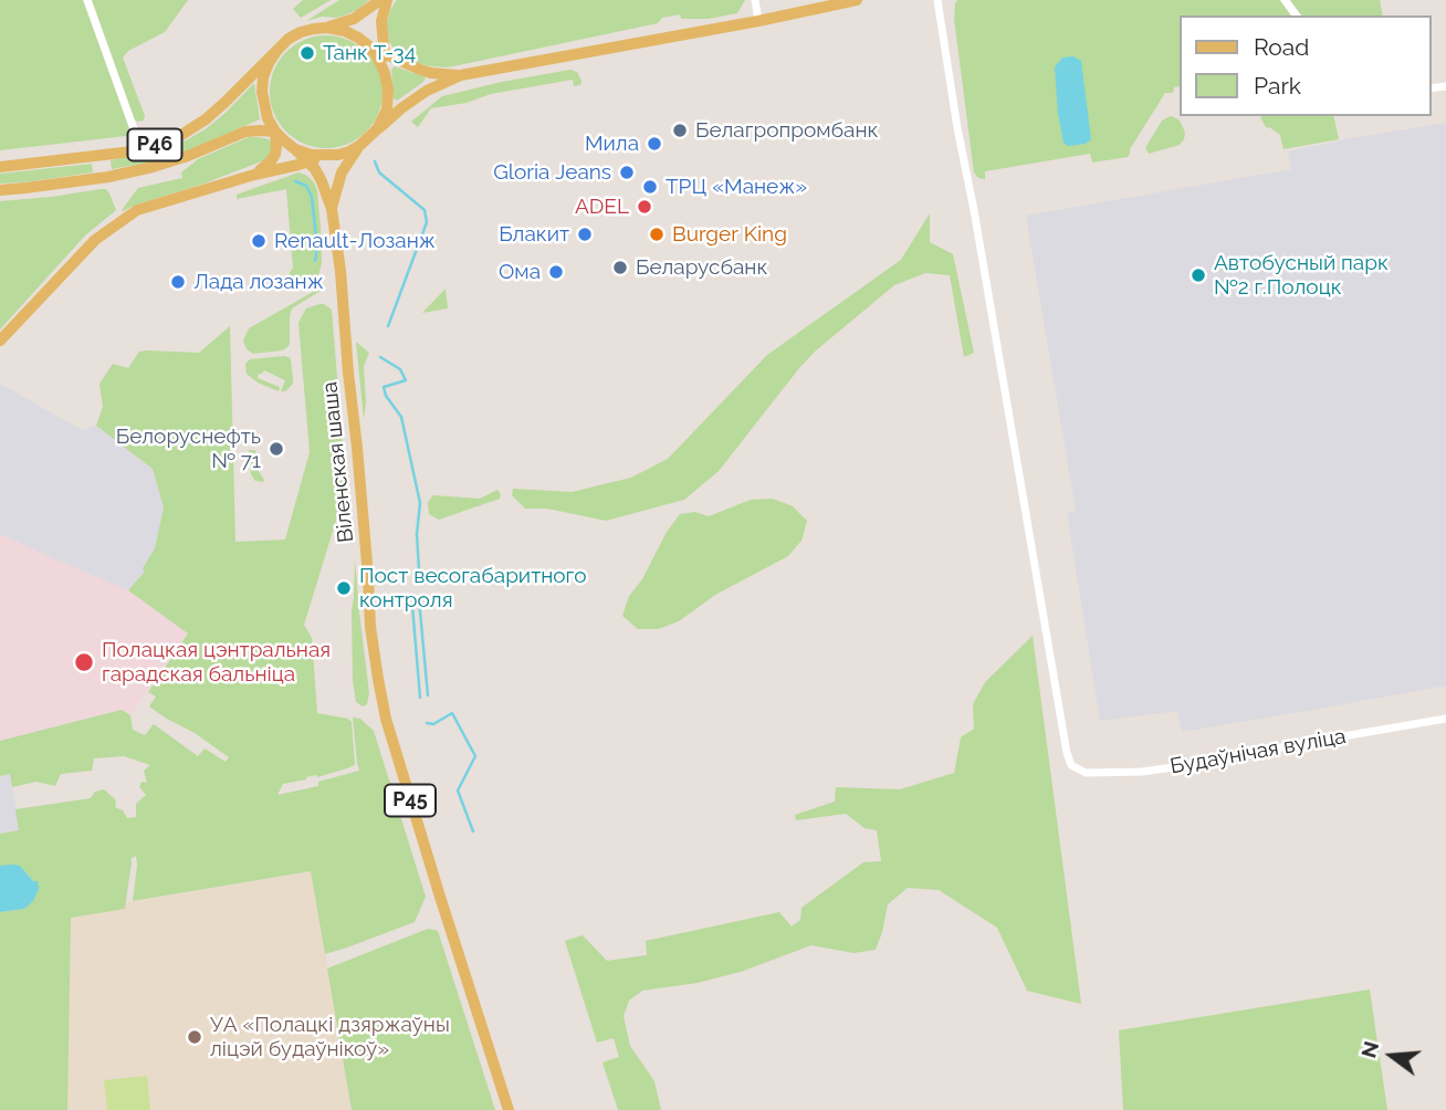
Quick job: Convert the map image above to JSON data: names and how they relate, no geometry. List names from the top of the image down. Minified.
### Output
{"streets":{"main road":["Р46","Віленская шаша","Р45"],"street":["Будаўнічая вуліца"]},"crossings":[["Р46","Р45"],["Віленская шаша","Р45"]],"places":["Танк Т-34","Белагропромбанк","Мила","Gloria Jeans","ТРЦ «Манеж»","ADEL","Блакит","Burger King","Renault-Лозанж","Беларусбанк","Ома","Автобусный парк №2 г.Полоцк","Лада лозанж","Белоруснефть № 71","Пост весогабаритного контроля","Полацкая цэнтральная гарадская бальніца","УА «Полацкі дзяржаўны ліцэй будаўнікоў»"],"legend":["Road","Park"],"north":"left"}
